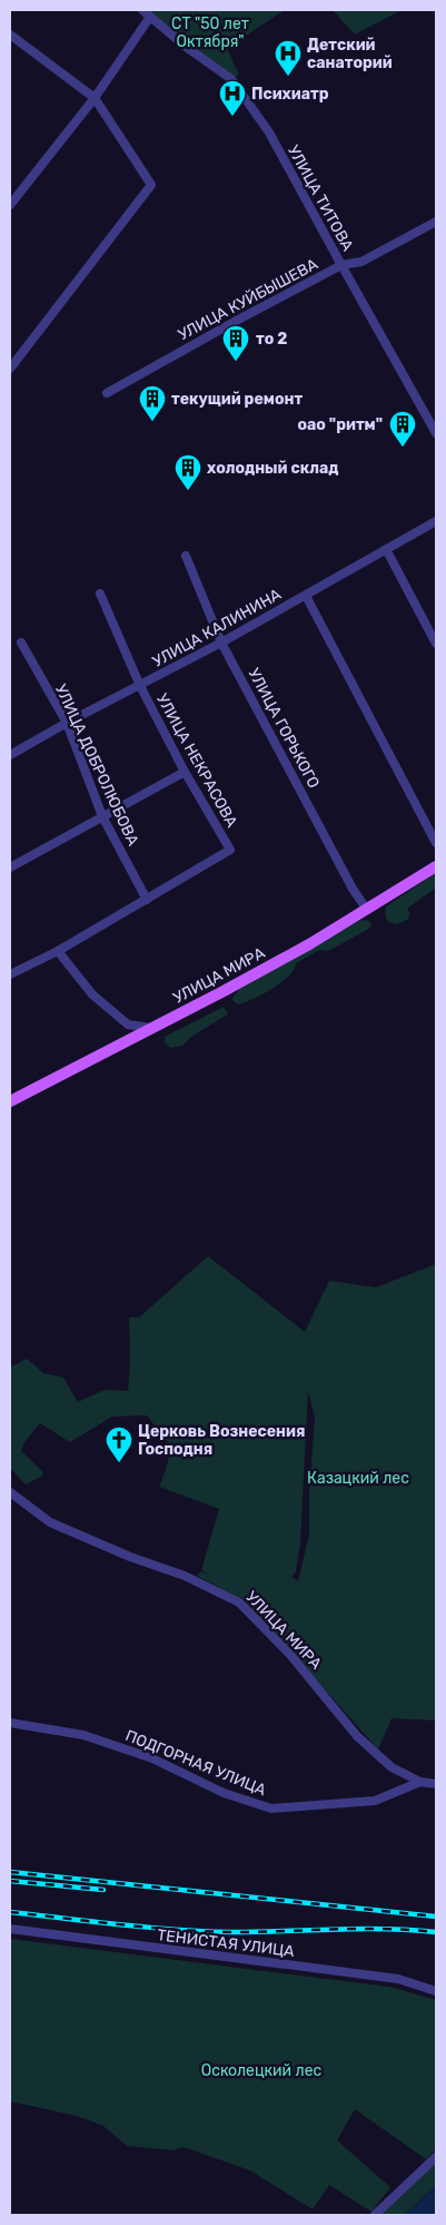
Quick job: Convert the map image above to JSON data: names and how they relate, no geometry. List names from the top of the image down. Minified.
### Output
{"streets":{"main road":["УЛИЦА МИРА"],"street":["УЛИЦА ТИТОВА","УЛИЦА КУЙБЫШЕВА","УЛИЦА КАЛИНИНА","УЛИЦА ГОРЬКОГО","УЛИЦА НЕКРАСОВА","УЛИЦА ДОБРОЛЮБОВА","ПОДГОРНАЯ УЛИЦА","ТЕНИСТАЯ УЛИЦА"]},"crossings":[["УЛИЦА ТИТОВА","УЛИЦА КУЙБЫШЕВА"],["УЛИЦА КАЛИНИНА","УЛИЦА ГОРЬКОГО"],["УЛИЦА КАЛИНИНА","УЛИЦА НЕКРАСОВА"],["УЛИЦА КАЛИНИНА","УЛИЦА ДОБРОЛЮБОВА"],["УЛИЦА ГОРЬКОГО","УЛИЦА МИРА"],["УЛИЦА НЕКРАСОВА","УЛИЦА ДОБРОЛЮБОВА"],["УЛИЦА МИРА","ПОДГОРНАЯ УЛИЦА"]],"parks":["СТ \"50 лет Октября\"","Казацкий лес","Осколецкий лес"],"places":{"hospital":["Детский санаторий","Психиатр"],"building":["то 2","текущий ремонт","оао \"ритм\"","холодный склад"],"church":["Церковь Вознесения Господня"]}}
